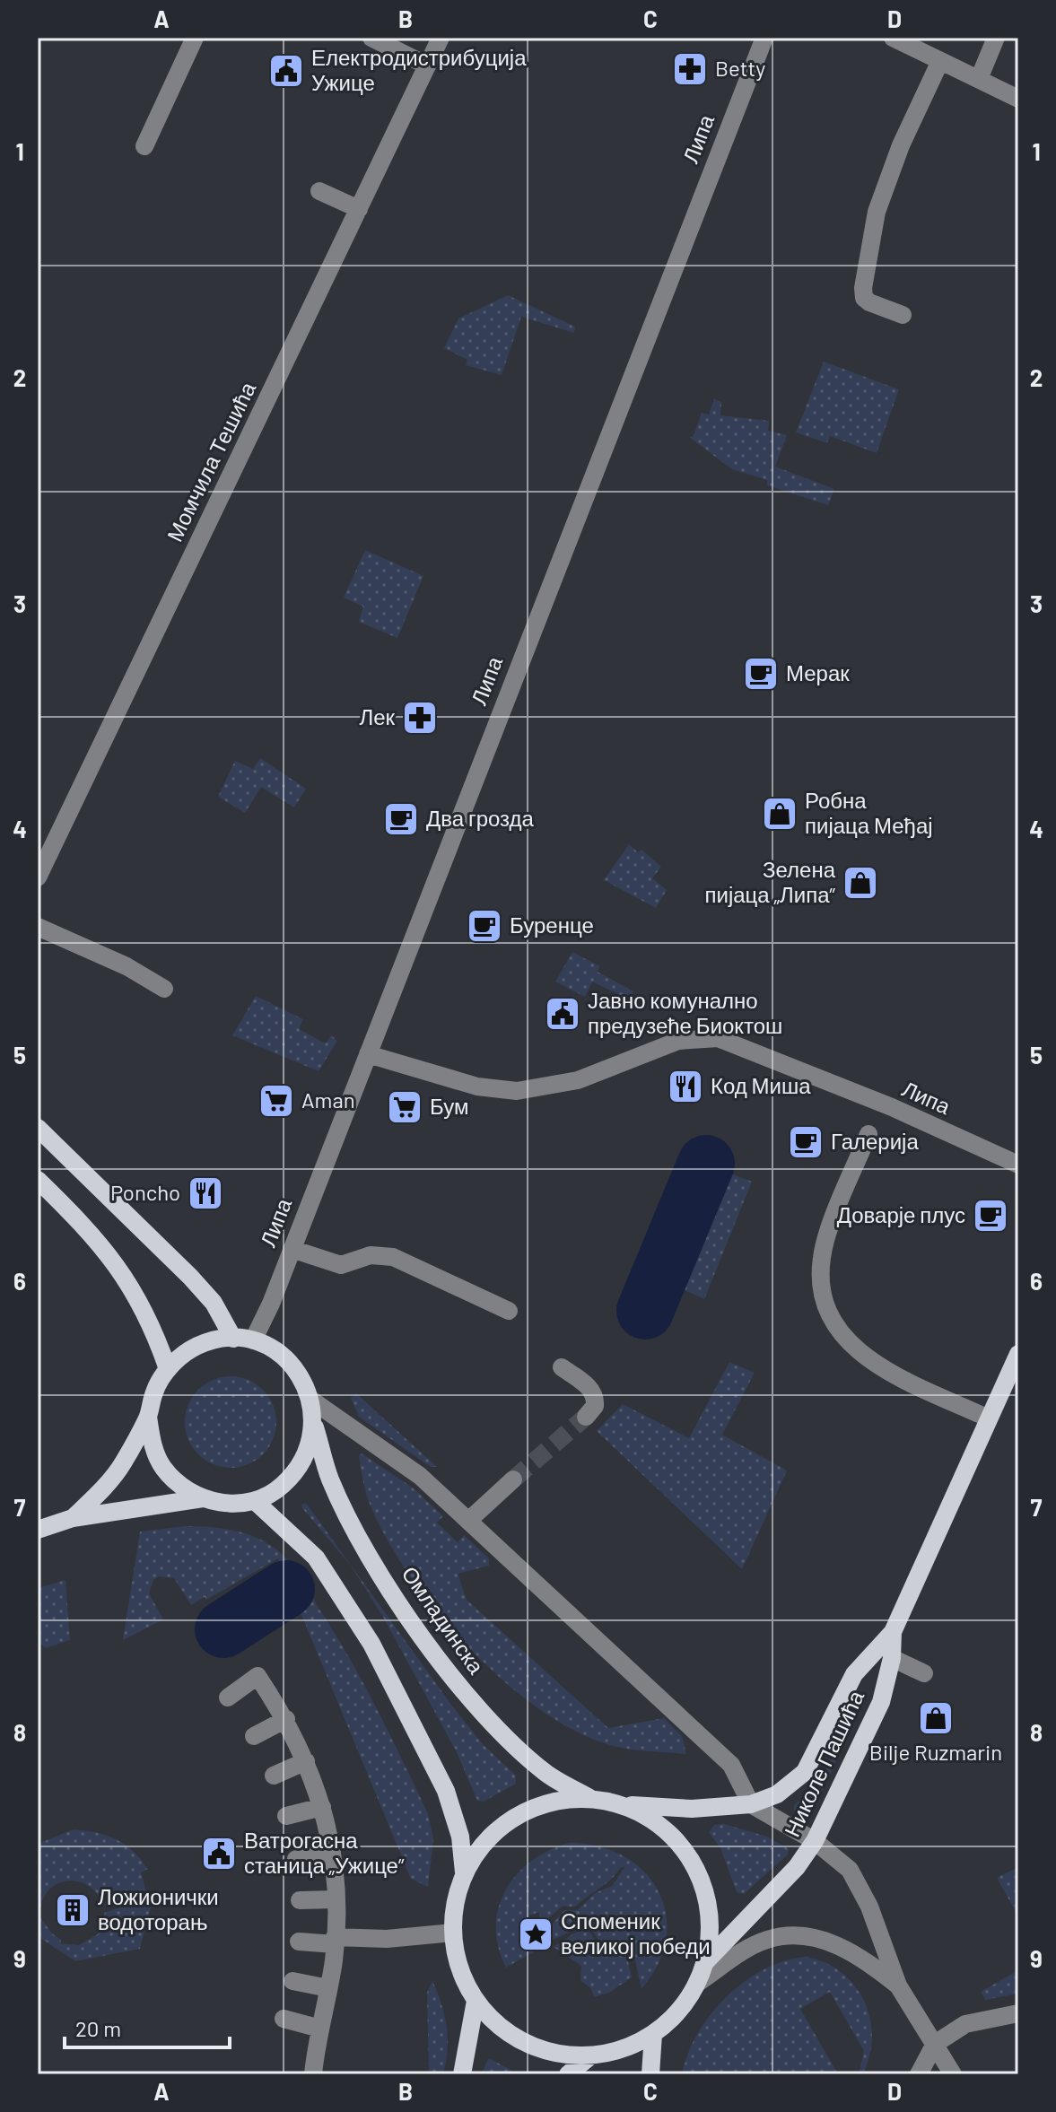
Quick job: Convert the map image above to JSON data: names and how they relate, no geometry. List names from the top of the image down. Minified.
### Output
{"streets":{"main road":["Омладинска","Николе Пашића"],"street":["Липа","Момчила Тешића"]},"crossings":[["Липа","Омладинска"],["Омладинска","Николе Пашића"]],"places":{"pharmacy":["Betty","Лек"],"public building":["Електродистрибуција Ужице","Јавно комунално предузеће Биоктош","Ватрогасна станица „Ужице”"],"cafe":["Мерак","Два грозда","Буренце","Галерија","Доварје плус"],"shop":["Робна пијаца Међај","Зелена пијаца „Липа”","Bilje Ruzmarin"],"restaurant":["Код Миша","Poncho"],"supermarket":["Aman","Бум"],"building":["Ложионички водоторањ"],"place":["Споменик великој победи"]},"scale_bar":"20 m","grid":{"columns":["A","B","C","D"],"rows":["1","2","3","4","5","6","7","8","9"]}}
